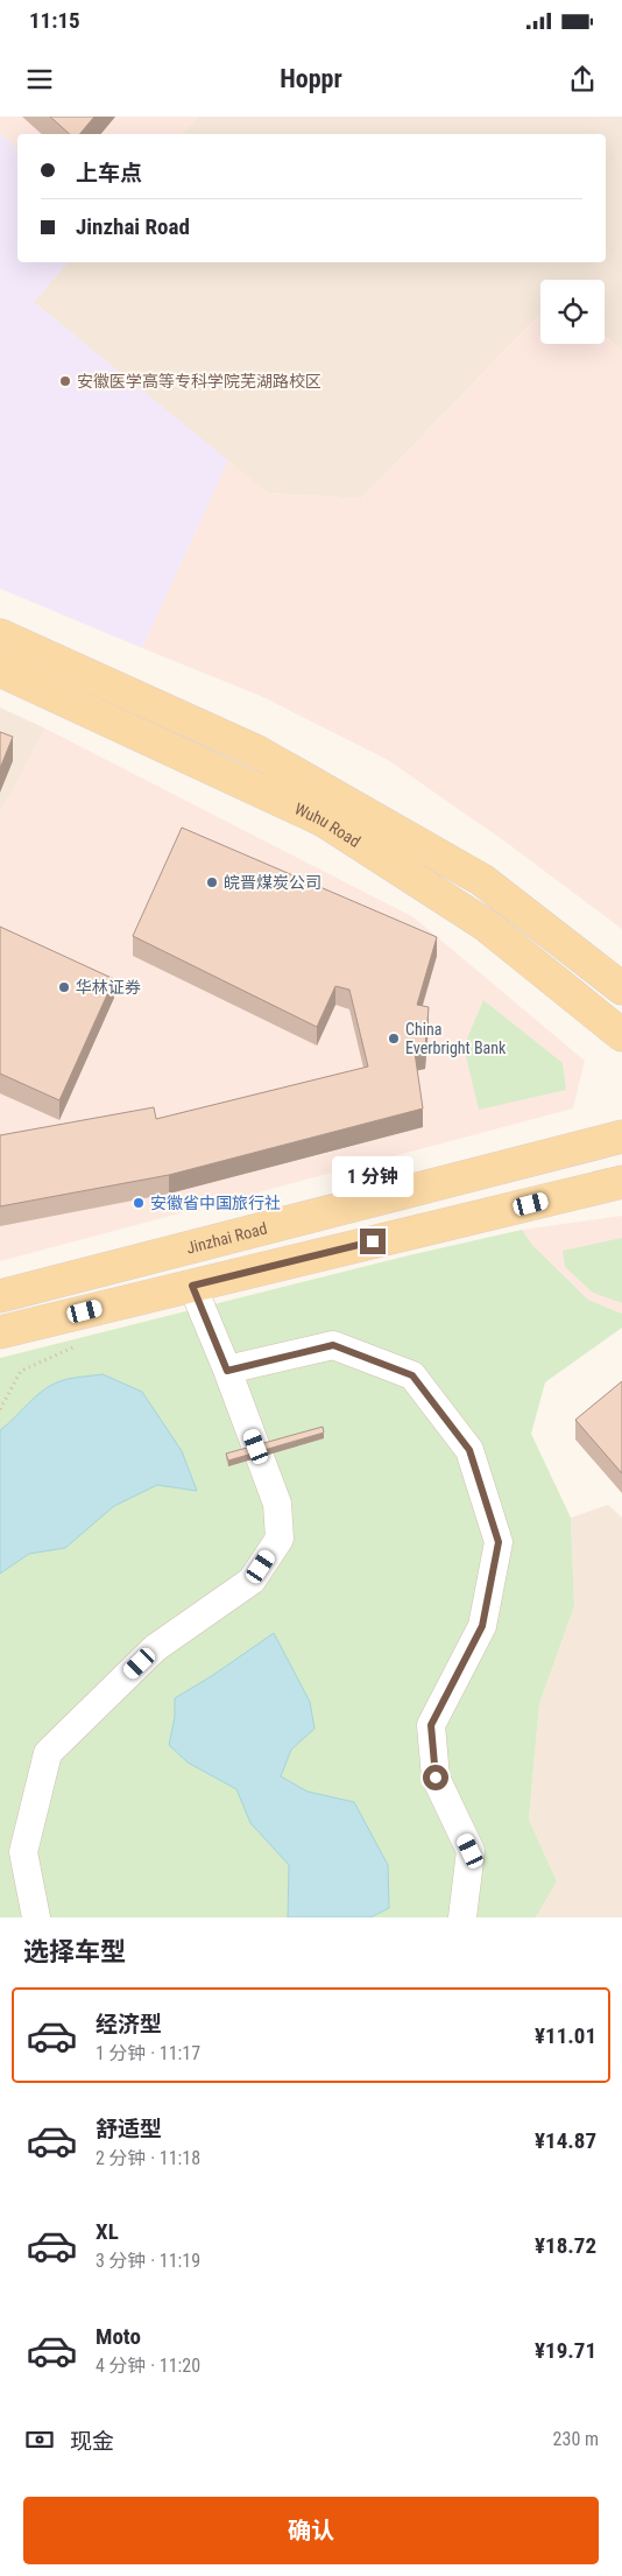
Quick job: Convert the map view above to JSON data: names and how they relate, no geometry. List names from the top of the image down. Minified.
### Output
{"streets":{"main road":["Wuhu Road","Jinzhai Road"]},"places":["安徽医学高等专科学院芜湖路校区","皖晋煤炭公司","华林证券","China Everbright Bank","安徽省中国旅行社"],"page":{"status":"11:15","header":"Hoppr","banner":["上车点","Jinzhai Road"],"bubble":"1 分钟","heading":"选择车型","list":[{"name":"经济型","note":"1 分钟 · 11:17","value":"¥11.01"},{"name":"舒适型","note":"2 分钟 · 11:18","value":"¥14.87"},{"name":"XL","note":"3 分钟 · 11:19","value":"¥18.72"},{"name":"Moto","note":"4 分钟 · 11:20","value":"¥19.71"}],"pay":["现金","230 m"],"buttons":"确认"}}
